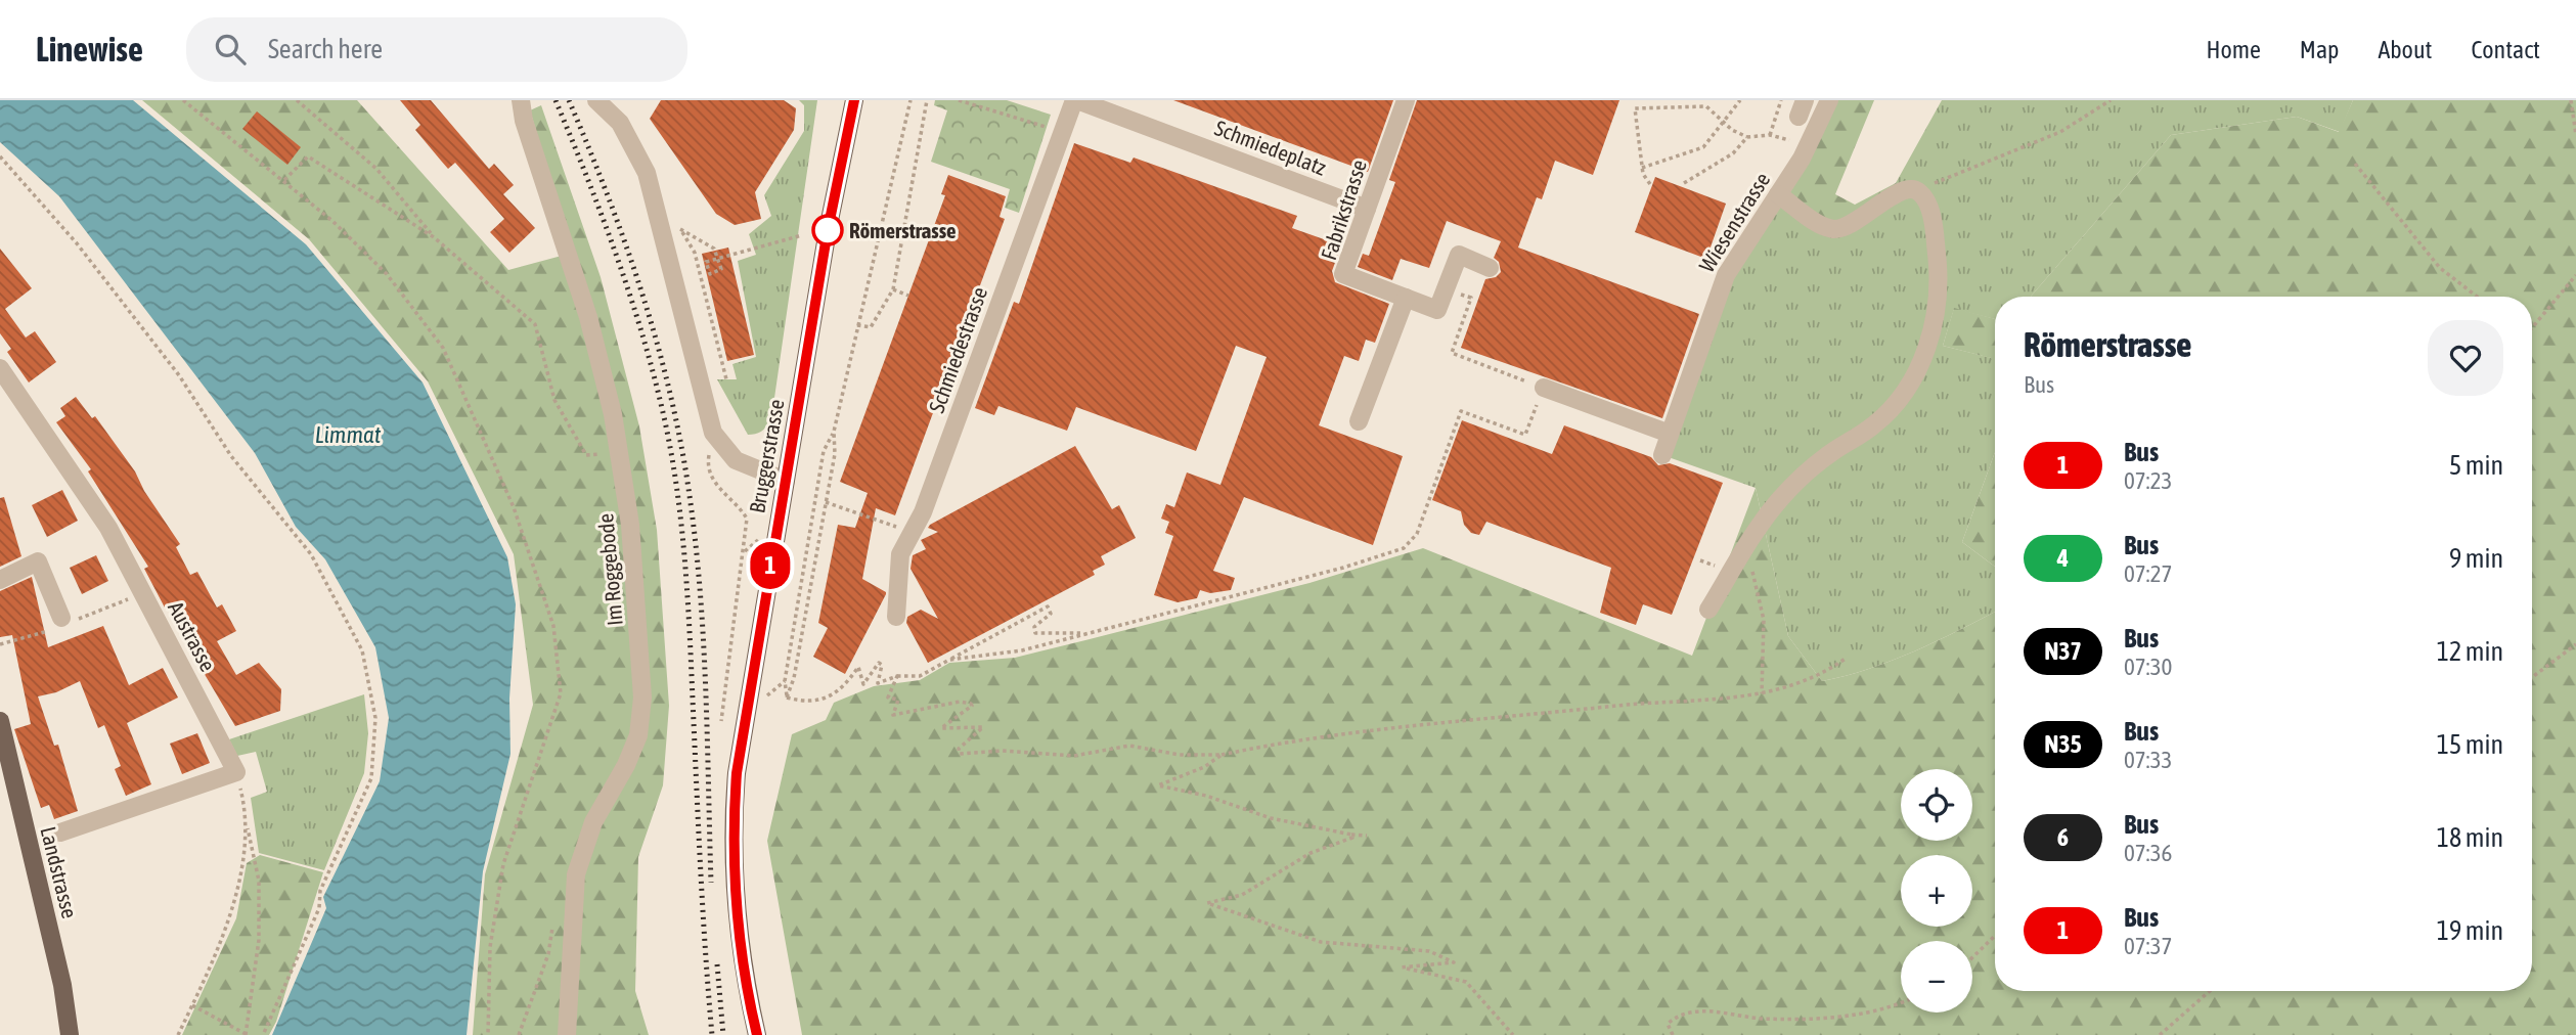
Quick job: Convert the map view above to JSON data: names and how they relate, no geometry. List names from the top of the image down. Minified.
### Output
{"streets":{"main road":["Bruggerstrasse","Landstrasse"],"street":["Schmiedeplatz","Fabrikstrasse","Wiesenstrasse","Schmiedestrasse","Im Roggebode","Austrasse"]},"crossings":[["Schmiedeplatz","Fabrikstrasse"],["Schmiedeplatz","Schmiedestrasse"]],"water":["Limmat"],"places":["Römerstrasse"],"lines":["bus line 1"],"page":{"header":"Linewise","search":"Search here","nav":["Home","Map","About","Contact"],"on_map":"1","heading":["Römerstrasse","Bus"],"list":[{"mark":"1","name":"Bus","note":"07:23","value":"5 min"},{"mark":"4","name":"Bus","note":"07:27","value":"9 min"},{"mark":"N37","name":"Bus","note":"07:30","value":"12 min"},{"mark":"N35","name":"Bus","note":"07:33","value":"15 min"},{"mark":"6","name":"Bus","note":"07:36","value":"18 min"},{"mark":"1","name":"Bus","note":"07:37","value":"19 min"}],"map_buttons":["+","−"]}}
